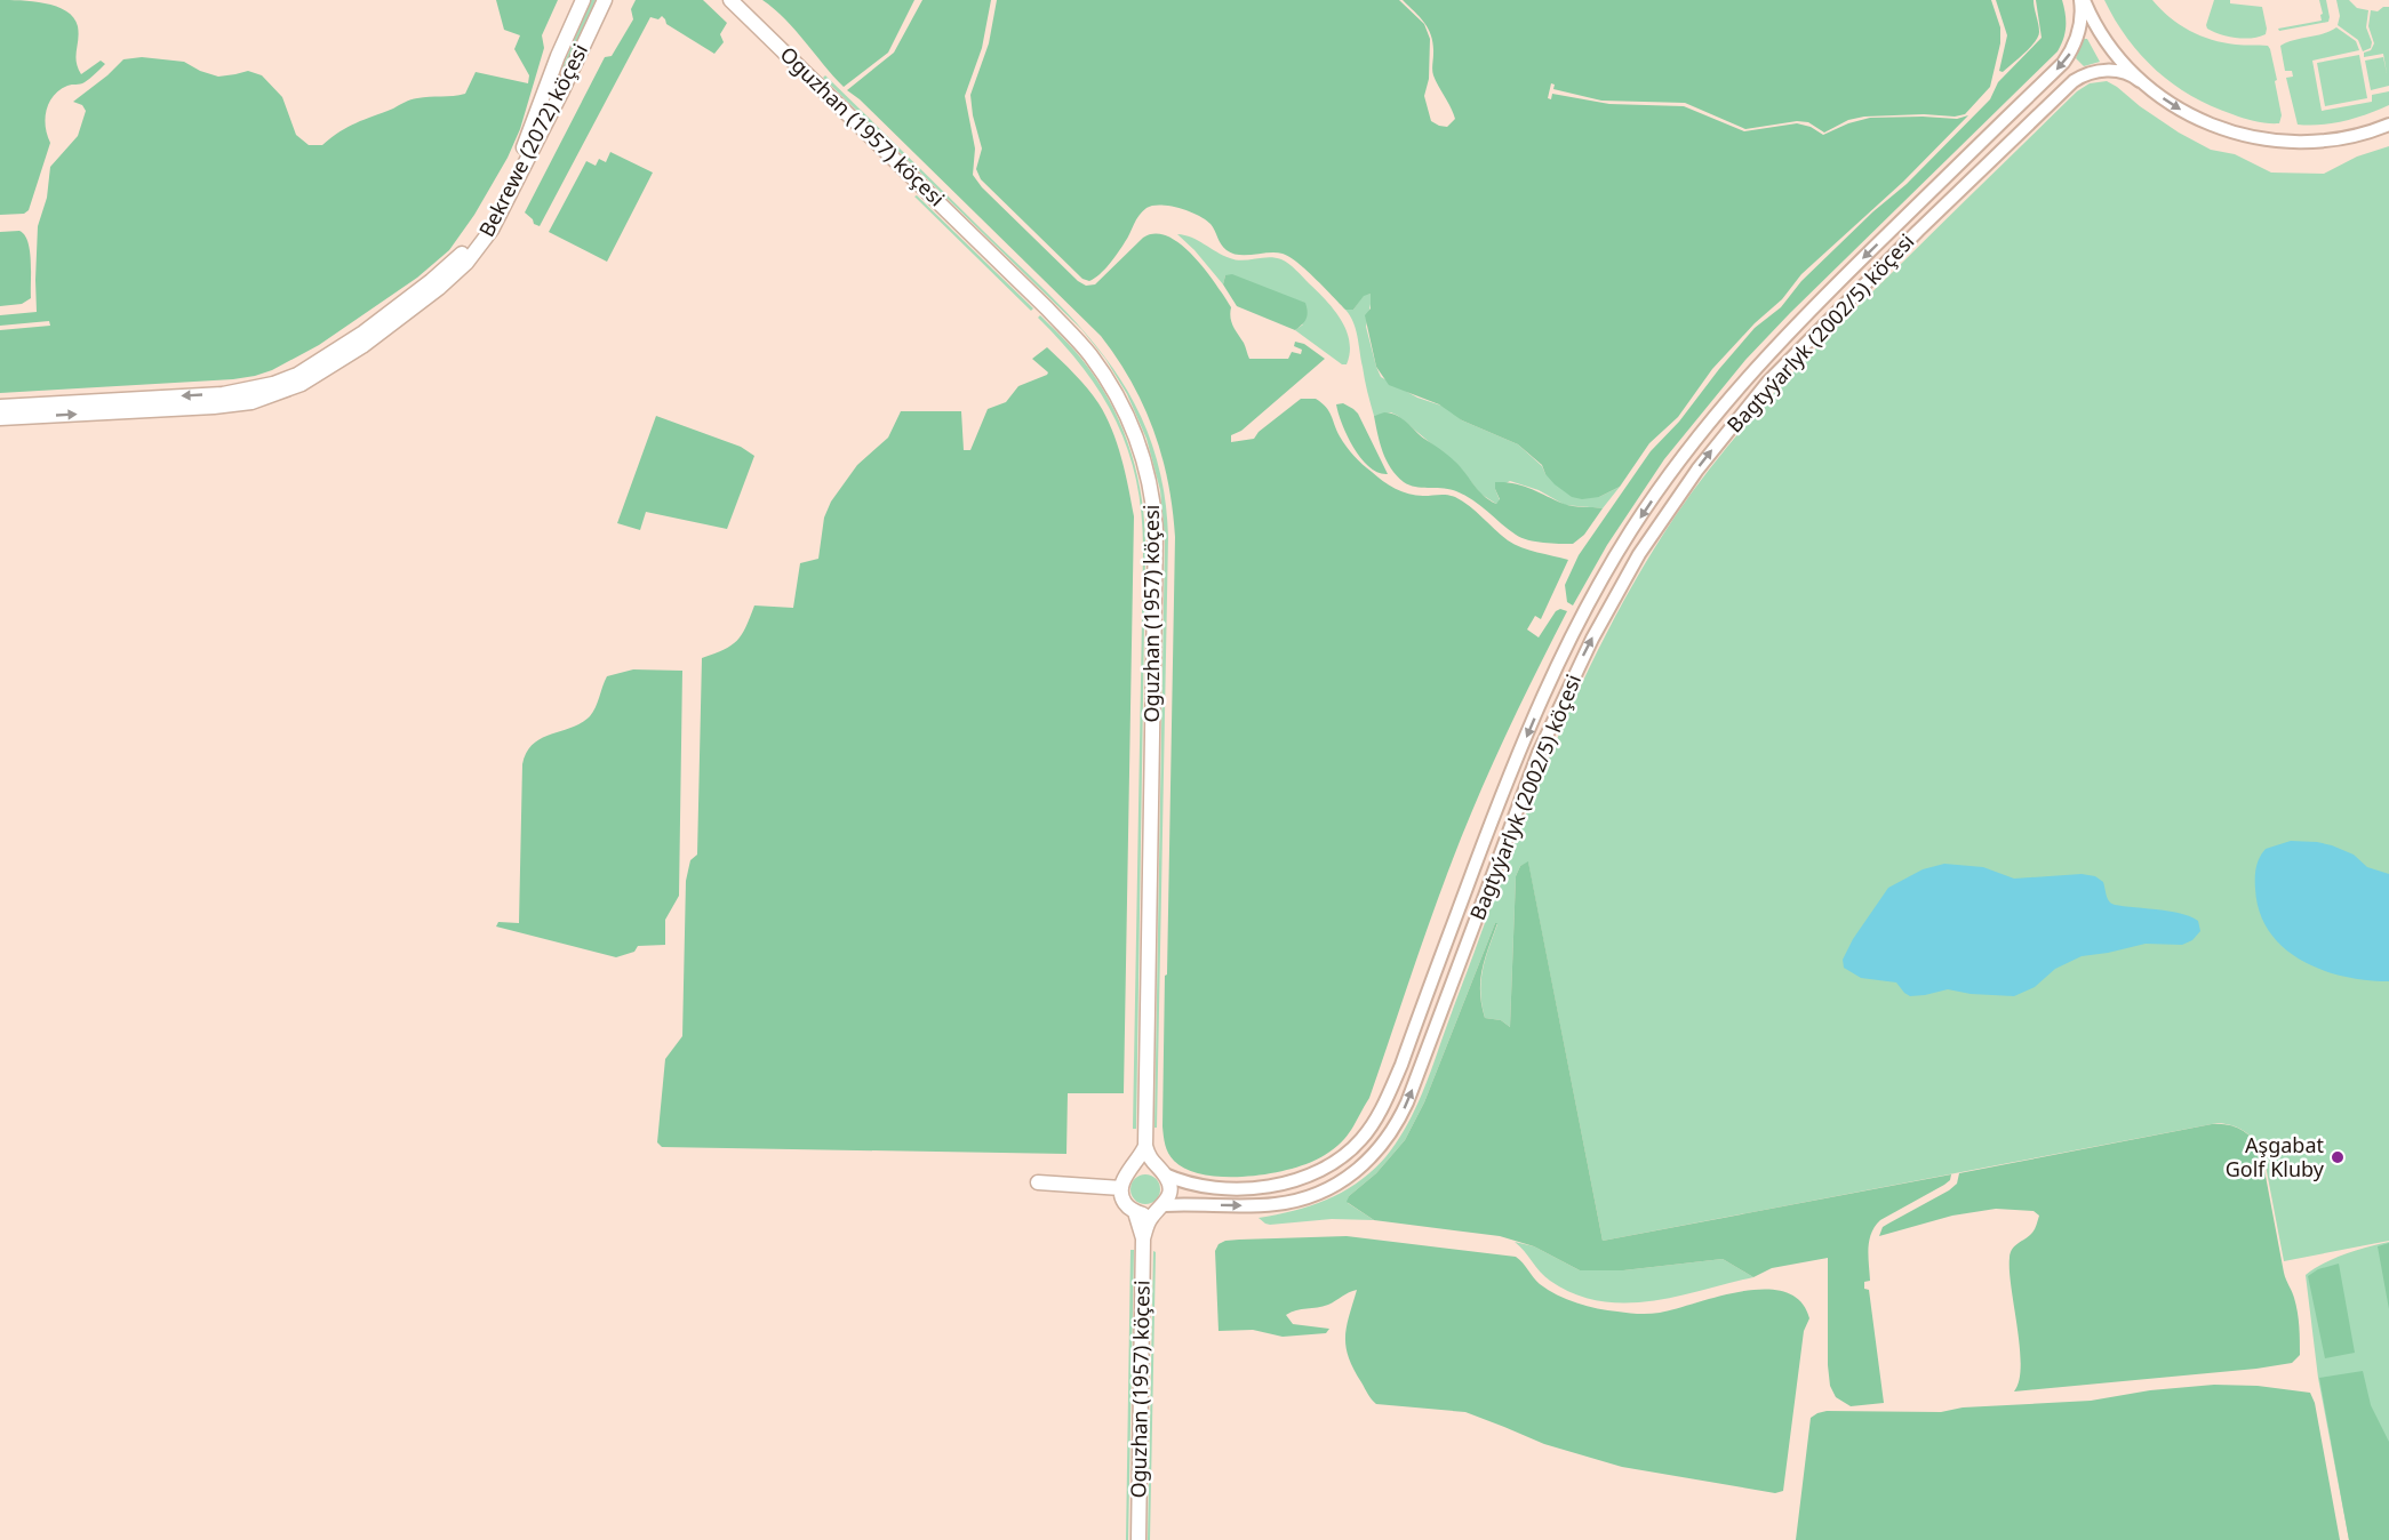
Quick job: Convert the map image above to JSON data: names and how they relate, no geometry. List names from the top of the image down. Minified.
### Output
{"streets":{"main road":["Oguzhan (1957) köçesi","Bekrewe (2072) köçesi"],"street":["Bagtyýarlyk (2002/5) köçesi"]},"crossings":[["Oguzhan (1957) köçesi","Bagtyýarlyk (2002/5) köçesi"]],"places":["Aşgabat Golf Kluby"]}
